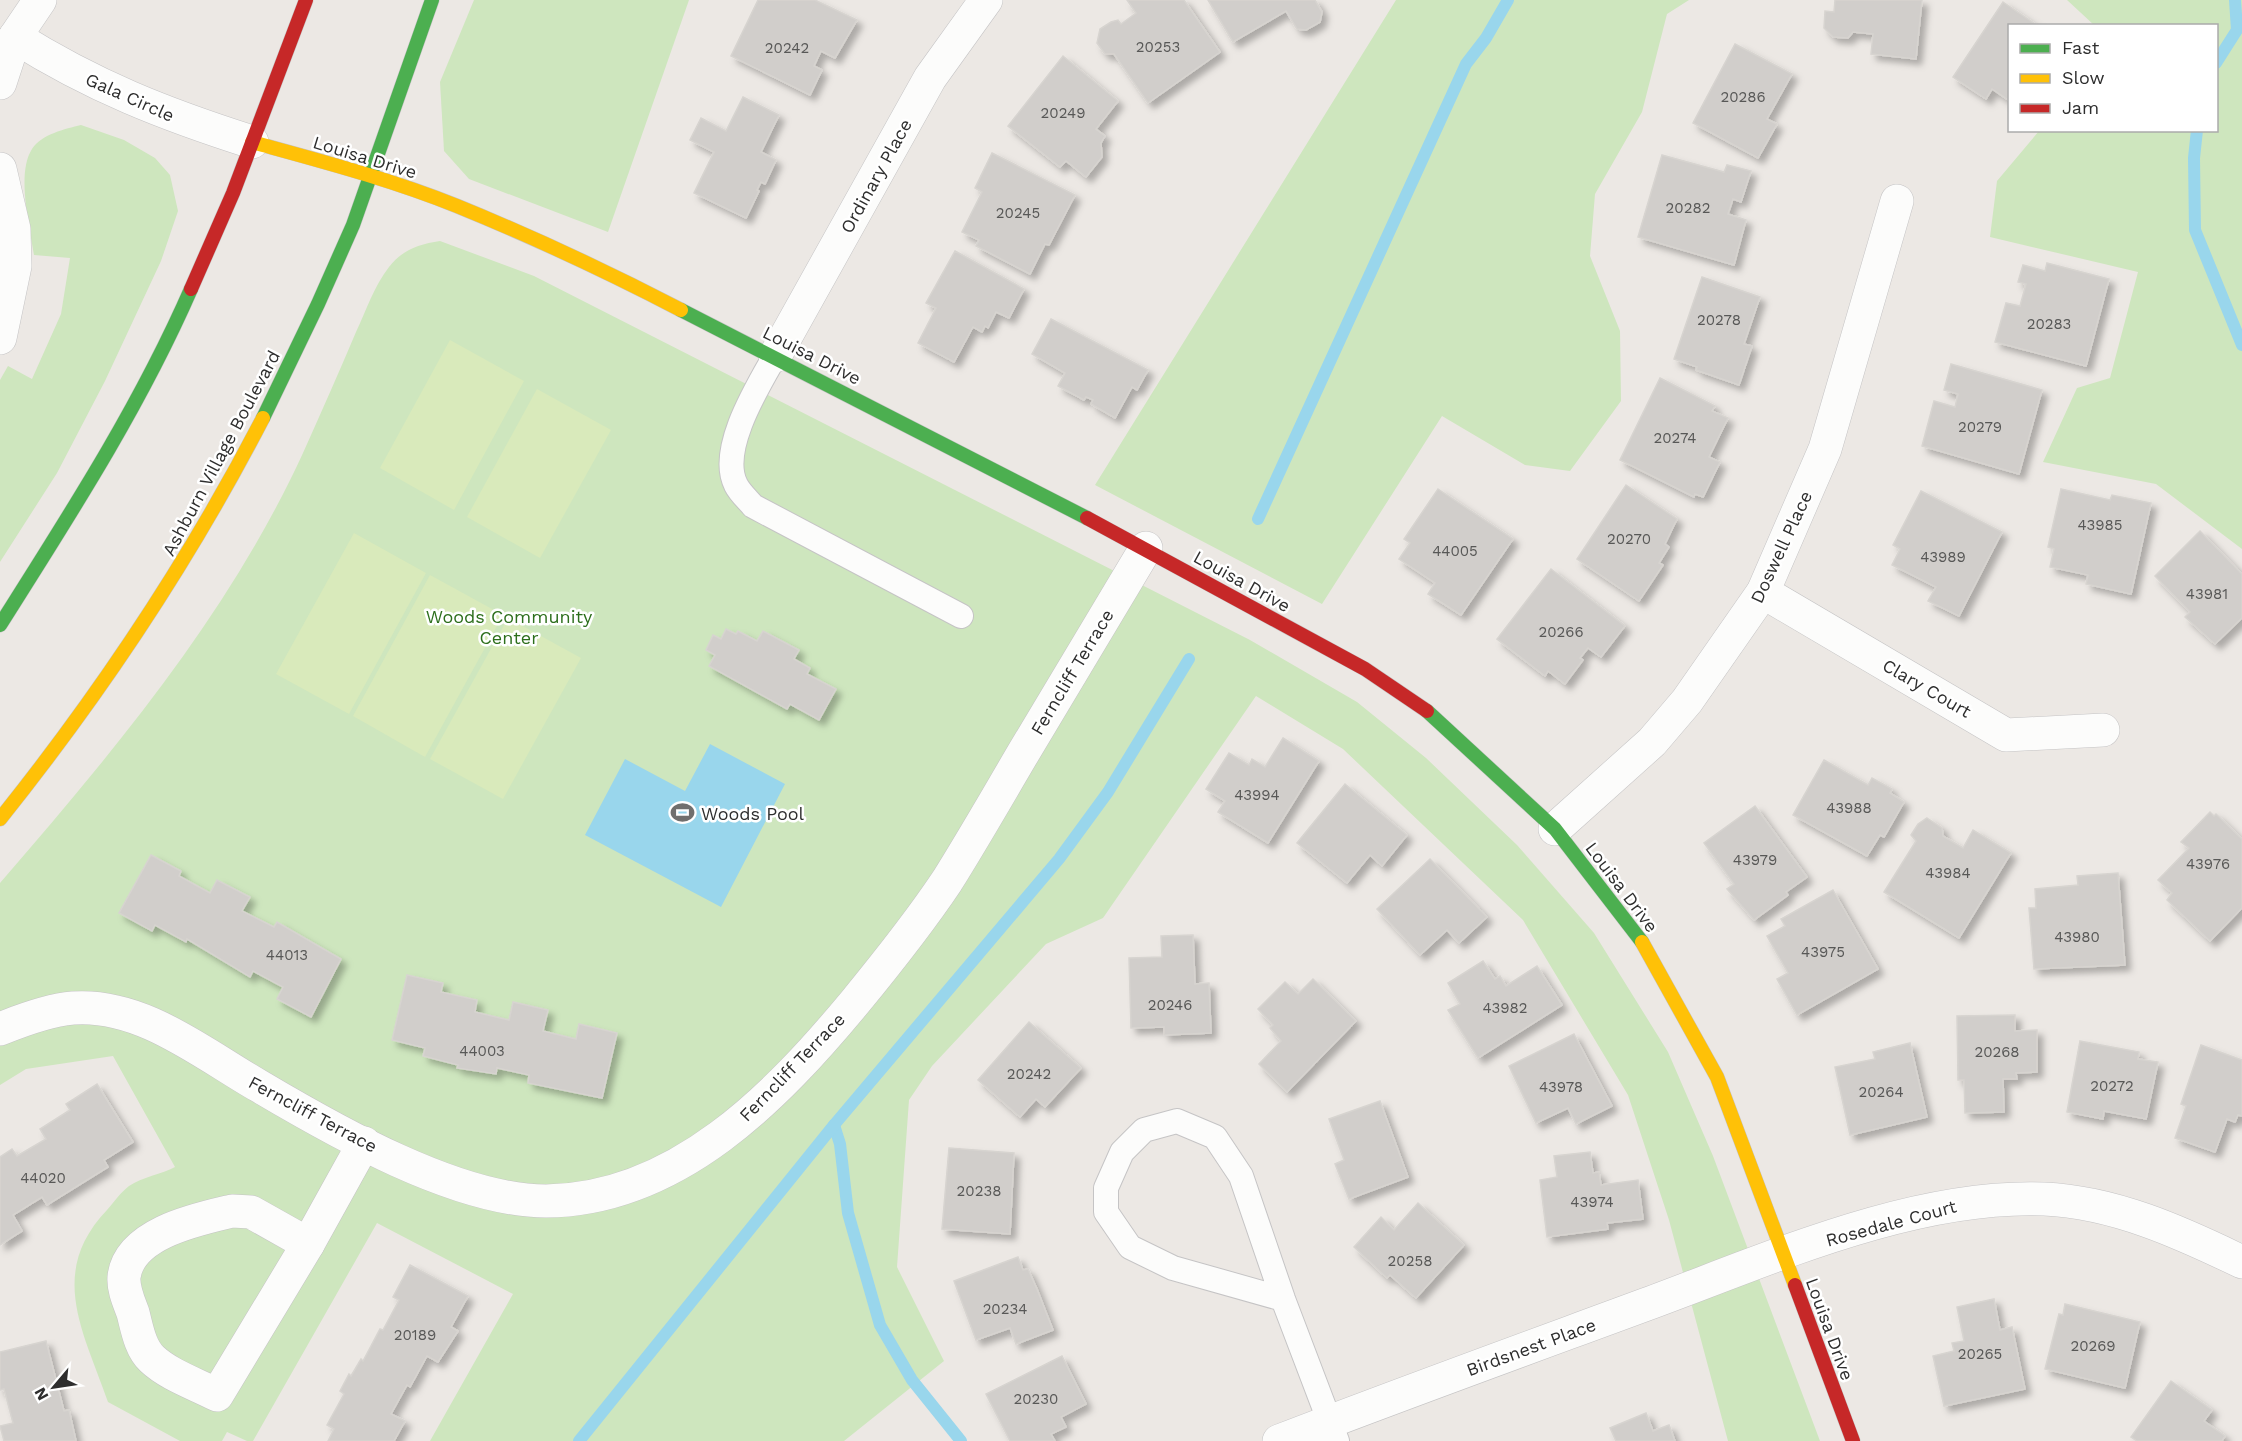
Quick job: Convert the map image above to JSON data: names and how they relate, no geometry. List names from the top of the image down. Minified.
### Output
{"streets":{"street":["Gala Circle","Louisa Drive","Ordinary Place","Ashburn Village Boulevard","Doswell Place","Ferncliff Terrace","Clary Court","Rosedale Court","Birdsnest Place"]},"crossings":[["Gala Circle","Louisa Drive"],["Louisa Drive","Ordinary Place"],["Louisa Drive","Ashburn Village Boulevard"],["Louisa Drive","Doswell Place"],["Louisa Drive","Ferncliff Terrace"],["Louisa Drive","Rosedale Court"],["Louisa Drive","Birdsnest Place"],["Doswell Place","Clary Court"],["Rosedale Court","Birdsnest Place"]],"parks":["Woods Community Center"],"places":{"sports":["Woods Pool"]},"house_numbers":["20253","20242","20286","20249","20282","20245","20278","20283","20279","20274","43985","20270","44005","43989","43981","20266","43994","43988","43979","43976","43984","43980","43975","44013","20246","43982","44003","20268","20242","20272","43978","20264","44020","20238","43974","20258","20234","20189","20269","20265","20230"],"legend":["Fast","Slow","Jam"],"north":"bottom left"}
